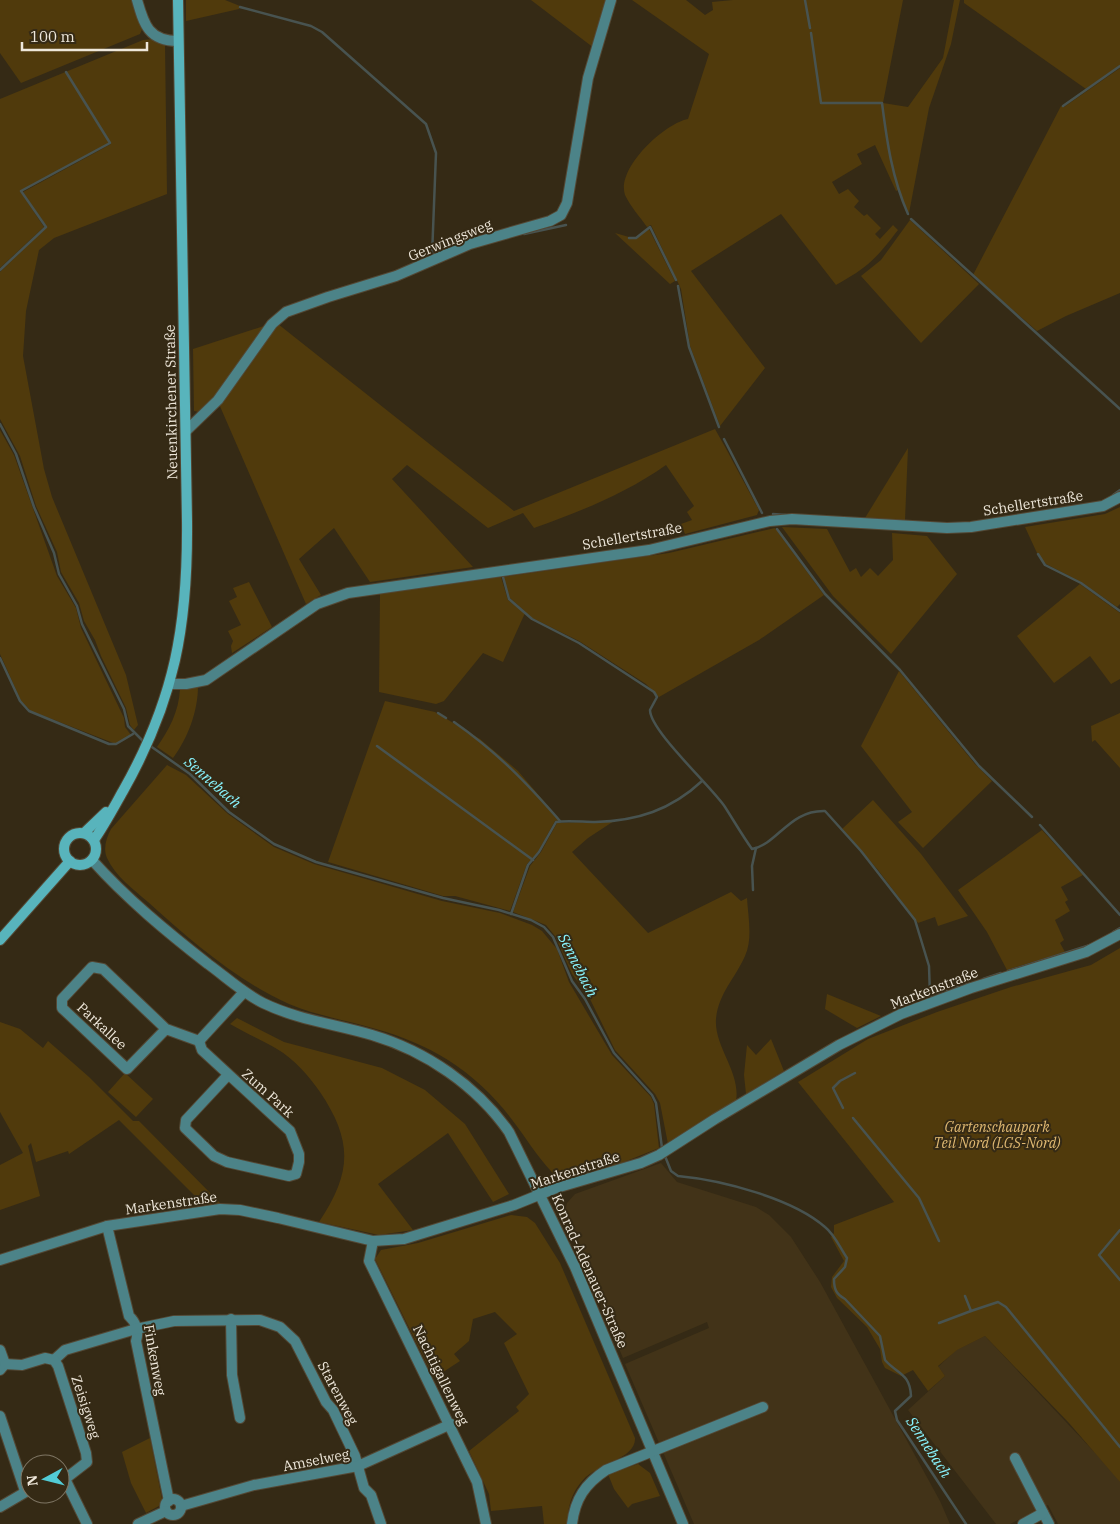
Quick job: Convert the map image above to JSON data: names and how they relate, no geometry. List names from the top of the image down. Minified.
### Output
{"streets":{"street":["Gerwingsweg","Neuenkirchener Straße","Schellertstraße","Markenstraße","Parkallee","Zum Park","Konrad-Adenauer-Straße","Finkenweg","Nachtigallenweg","Starenweg","Zeisigweg","Amselweg"]},"crossings":[["Gerwingsweg","Neuenkirchener Straße"],["Neuenkirchener Straße","Schellertstraße"],["Neuenkirchener Straße","Konrad-Adenauer-Straße"],["Markenstraße","Konrad-Adenauer-Straße"],["Markenstraße","Finkenweg"],["Markenstraße","Nachtigallenweg"],["Parkallee","Zum Park"],["Finkenweg","Starenweg"],["Finkenweg","Amselweg"],["Nachtigallenweg","Amselweg"],["Starenweg","Amselweg"]],"water":["Sennebach"],"parks":["Gartenschaupark Teil Nord (LGS-Nord)"],"scale_bar":"100 m","north":"left"}
